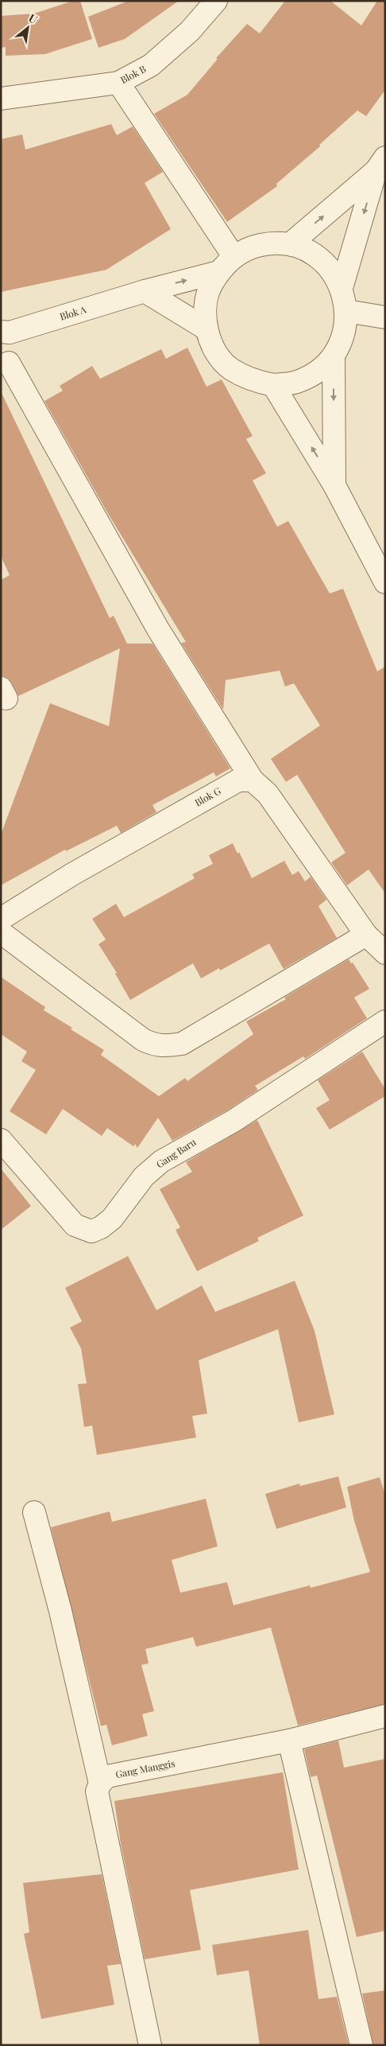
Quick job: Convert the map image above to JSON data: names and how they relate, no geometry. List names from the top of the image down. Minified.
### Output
{"streets":{"street":["Blok B","Blok A","Blok G","Gang Baru","Gang Manggis"]},"north":"top right"}
